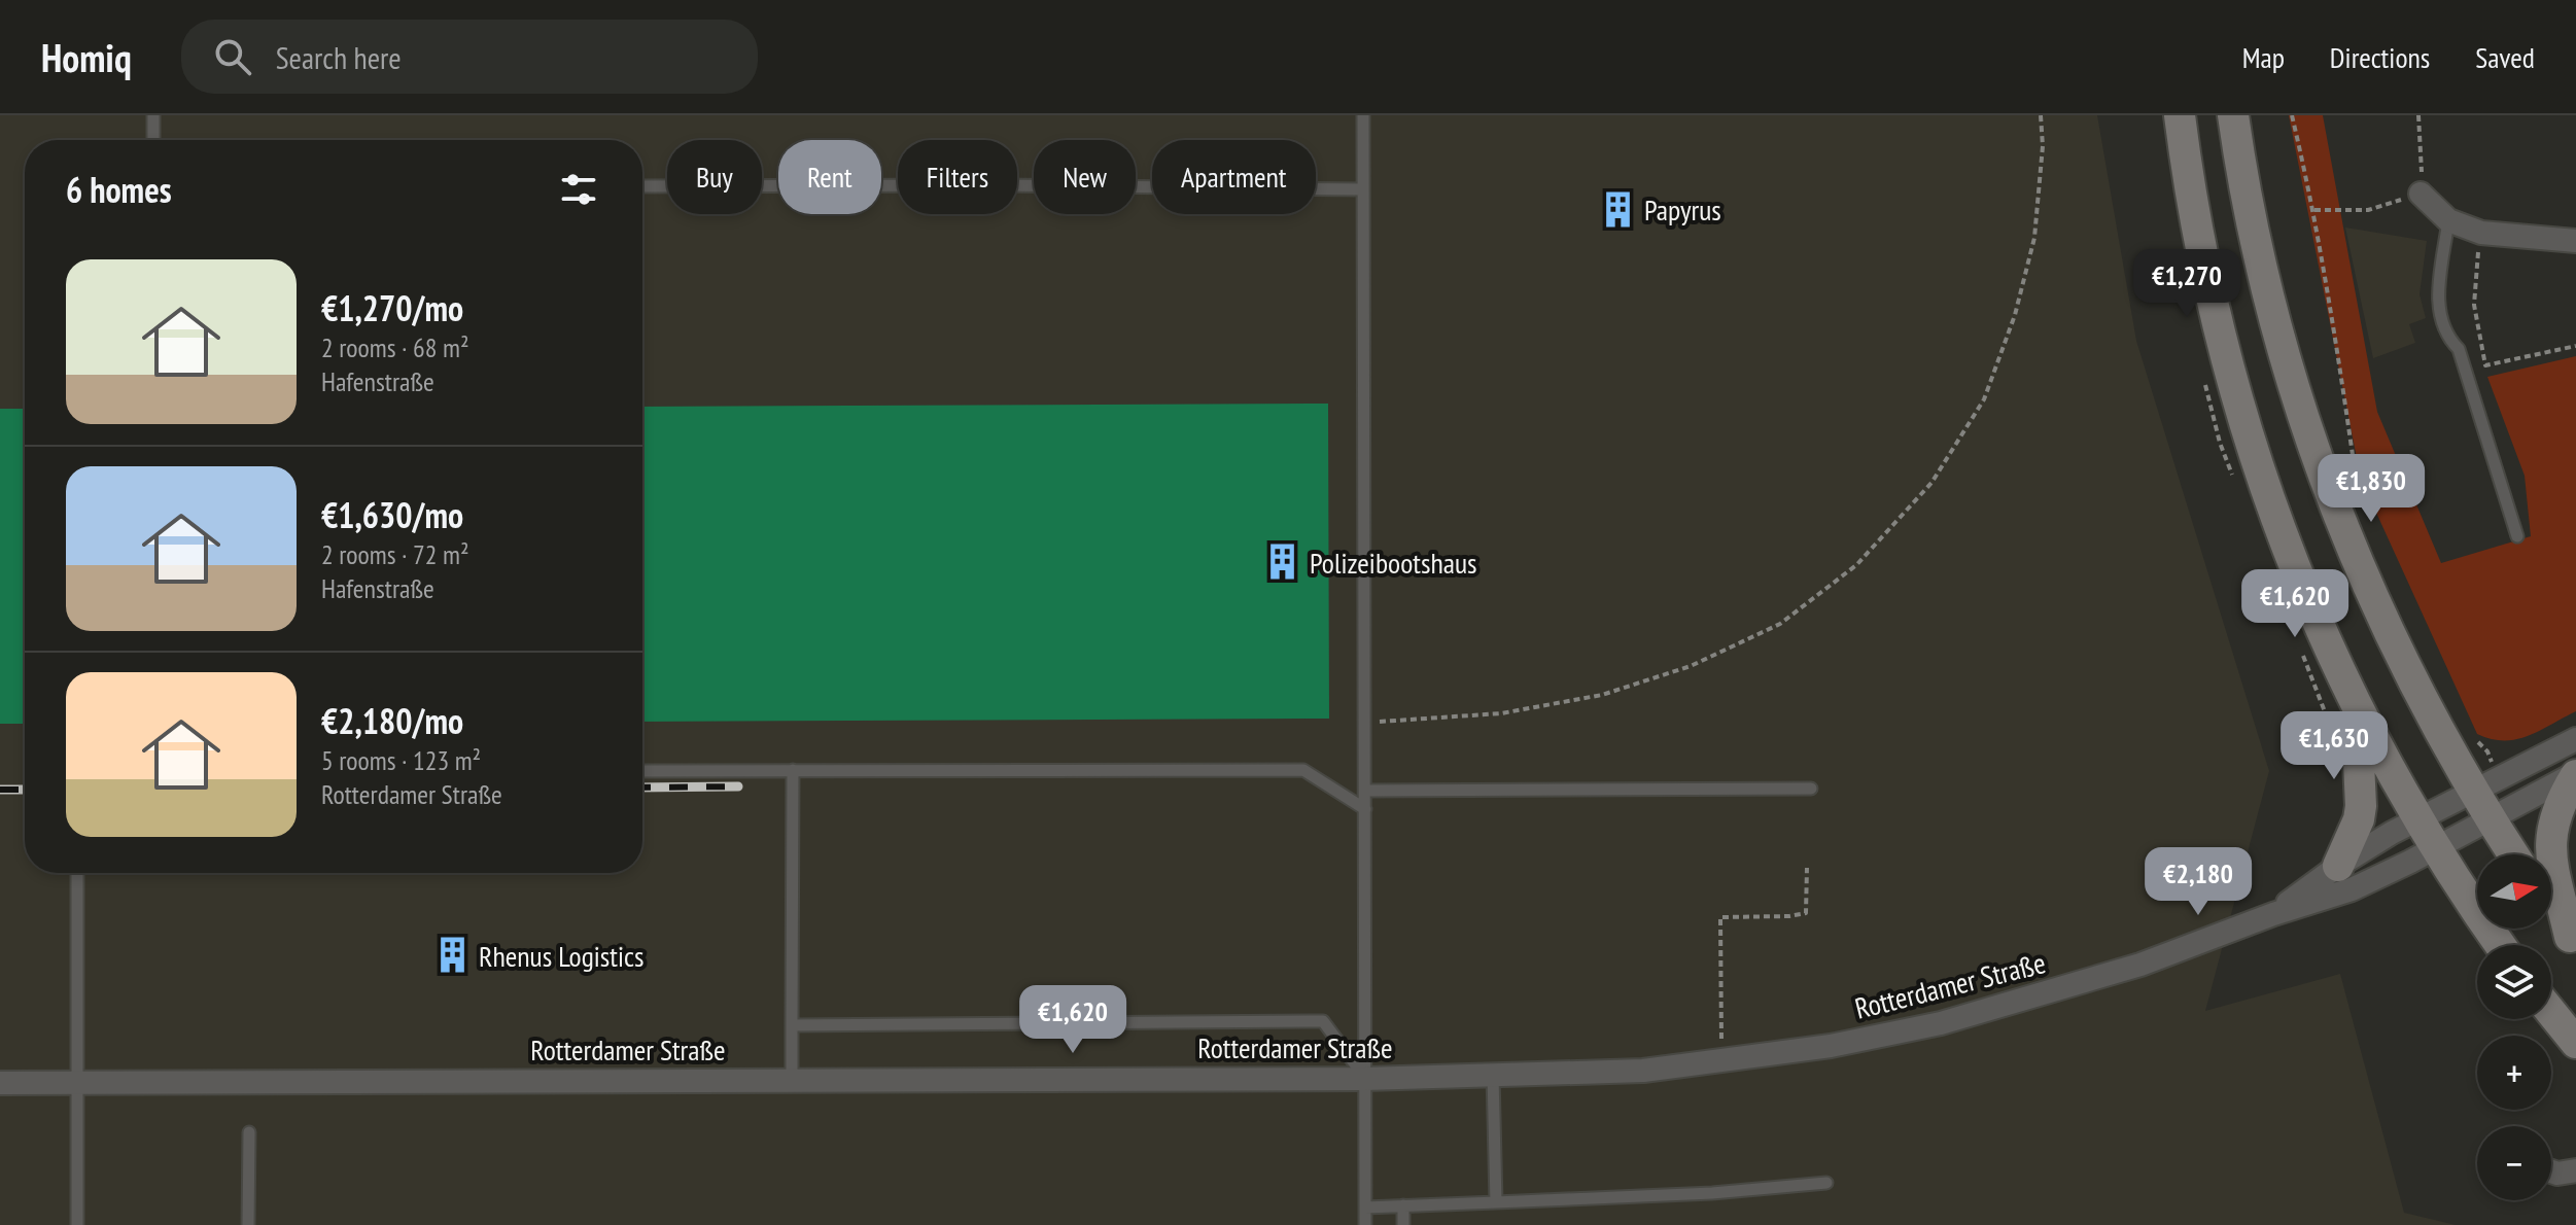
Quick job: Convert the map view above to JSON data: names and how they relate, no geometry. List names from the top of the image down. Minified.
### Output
{"streets":{"street":["Rotterdamer Straße"]},"places":{"building":["Papyrus","Polizeibootshaus","Rhenus Logistics"]},"north":"right","page":{"header":"Homiq","search":"Search here","nav":["Map","Directions","Saved"],"chip":["Buy","Rent","Filters","New","Apartment"],"heading":"6 homes","list":[{"name":"€1,270/mo","note":"2 rooms · 68 m² · Hafenstraße"},{"name":"€1,630/mo","note":"2 rooms · 72 m² · Hafenstraße"},{"name":"€2,180/mo","note":"5 rooms · 123 m² · Rotterdamer Straße"}],"price":["€1,270","€1,830","€1,620","€1,630","€2,180","€1,620"],"map_buttons":["+","−"]}}
